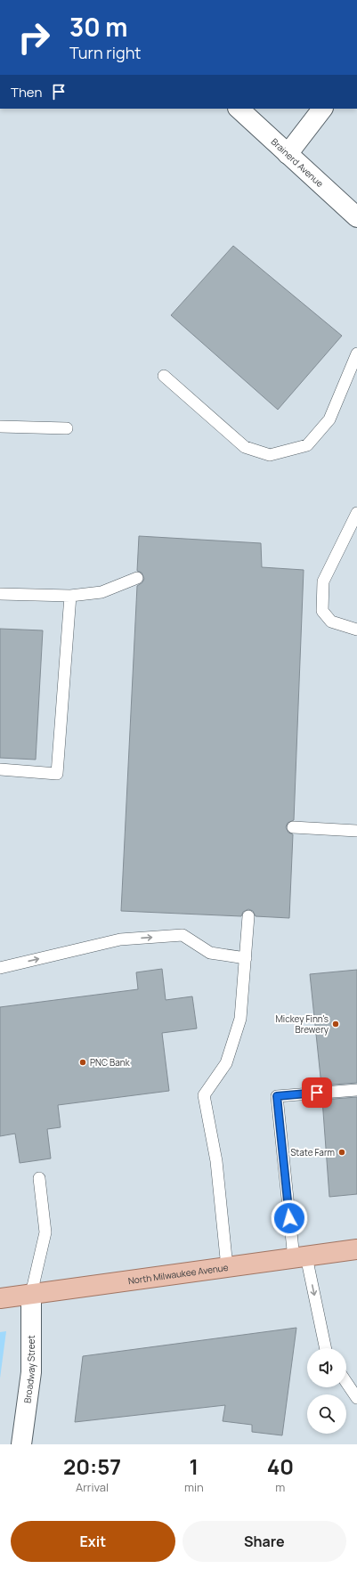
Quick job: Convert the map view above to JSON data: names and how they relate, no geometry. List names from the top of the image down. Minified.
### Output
{"streets":{"main road":["North Milwaukee Avenue"],"street":["Brainerd Avenue","Broadway Street"]},"crossings":[["North Milwaukee Avenue","Broadway Street"]],"places":["Mickey Finn's Brewery","PNC Bank","State Farm"],"page":{"turn":["30 m","Turn right"],"then":"Then","eta":["20:57","Arrival","1","min","40","m"],"buttons":["Exit","Share"]}}
